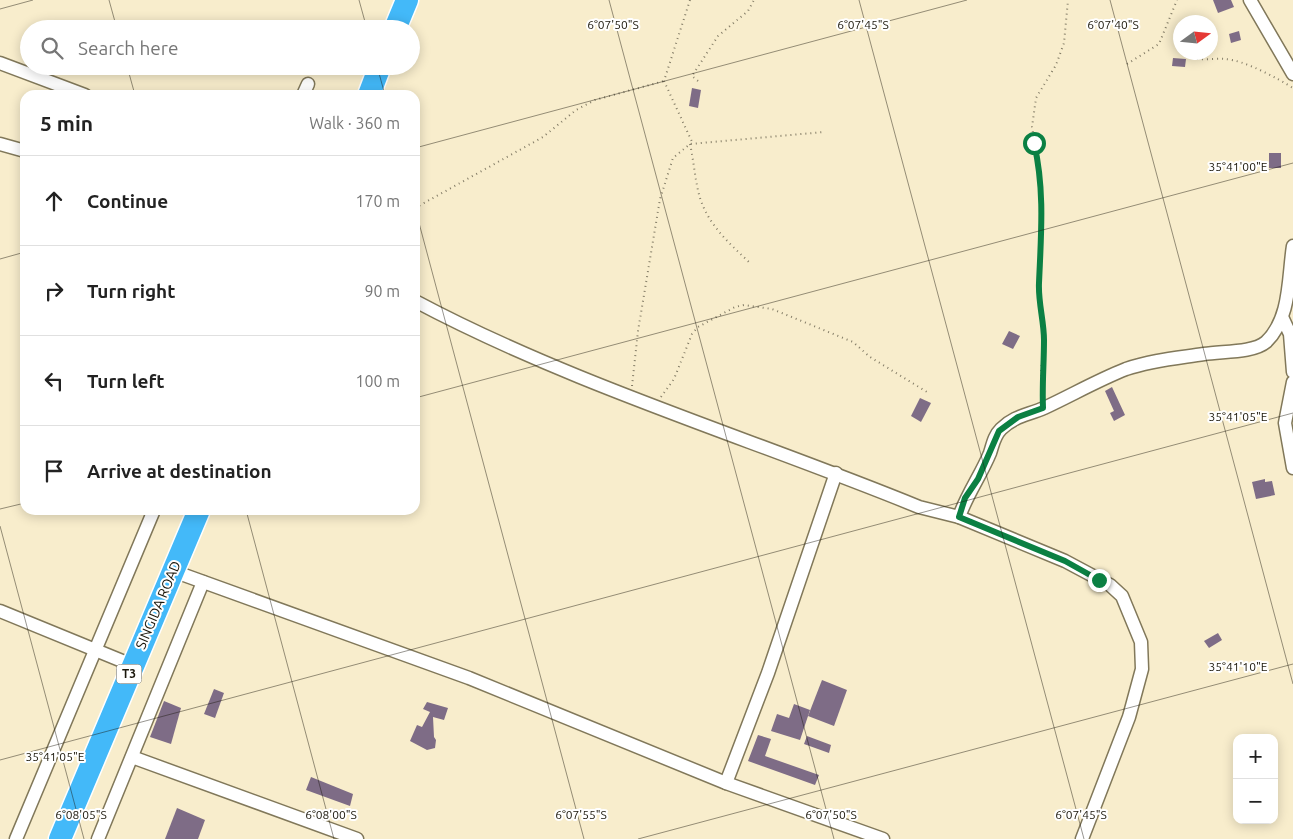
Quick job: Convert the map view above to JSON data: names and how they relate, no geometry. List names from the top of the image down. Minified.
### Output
{"streets":{"highway":["SINGIDA ROAD","T3"]},"north":"right","page":{"search":"Search here","heading":["5 min","Walk · 360 m"],"list":[["Continue","170 m"],["Turn right","90 m"],["Turn left","100 m"],"Arrive at destination"],"map_buttons":["+","−"]},"coordinates":["6°07'50\"S","6°07'45\"S","6°07'40\"S","35°41'00\"E","35°41'05\"E","35°41'10\"E","6°08'05\"S","6°08'00\"S","6°07'55\"S"]}
